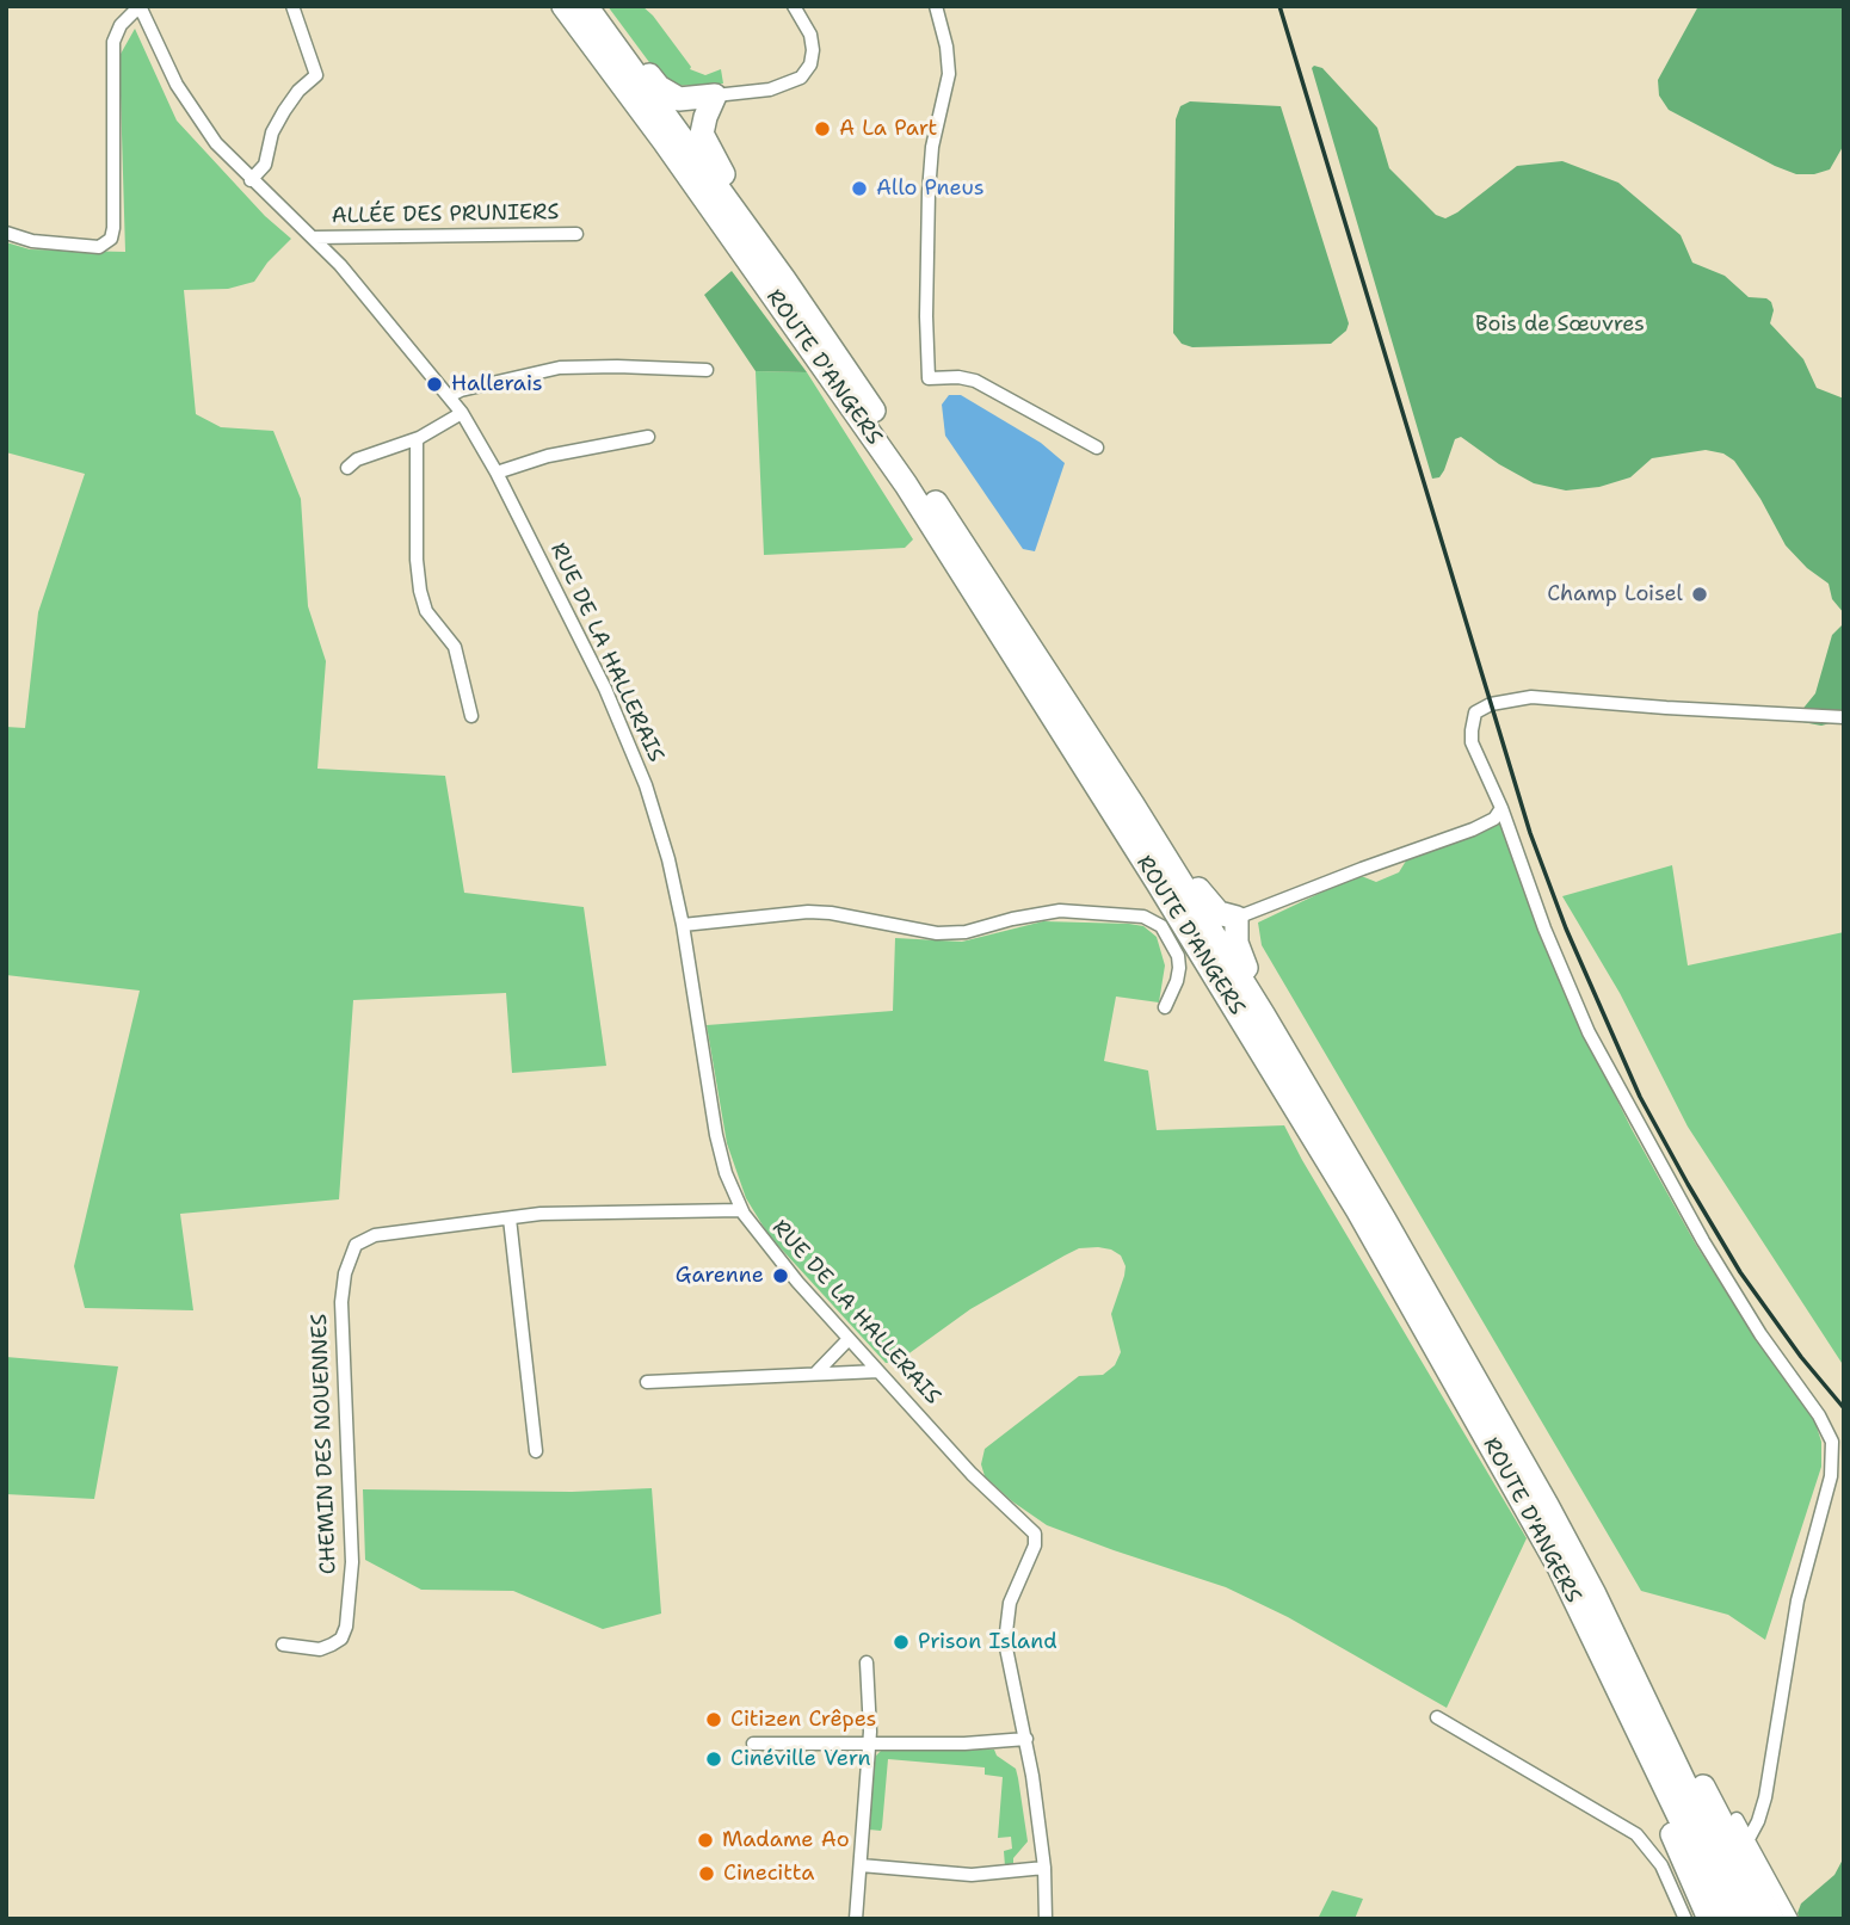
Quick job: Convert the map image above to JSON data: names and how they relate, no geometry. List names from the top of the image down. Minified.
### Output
{"streets":{"highway":["ROUTE D'ANGERS"],"street":["ALLÉE DES PRUNIERS","RUE DE LA HALLERAIS","CHEMIN DES NOUENNES"]},"crossings":[["ALLÉE DES PRUNIERS","RUE DE LA HALLERAIS"],["RUE DE LA HALLERAIS","CHEMIN DES NOUENNES"]],"parks":["Bois de Sœuvres"],"places":["A La Part","Allo Pneus","Hallerais","Champ Loisel","Garenne","Prison Island","Citizen Crêpes","Cinéville Vern","Madame Ao","Cinecitta"]}
